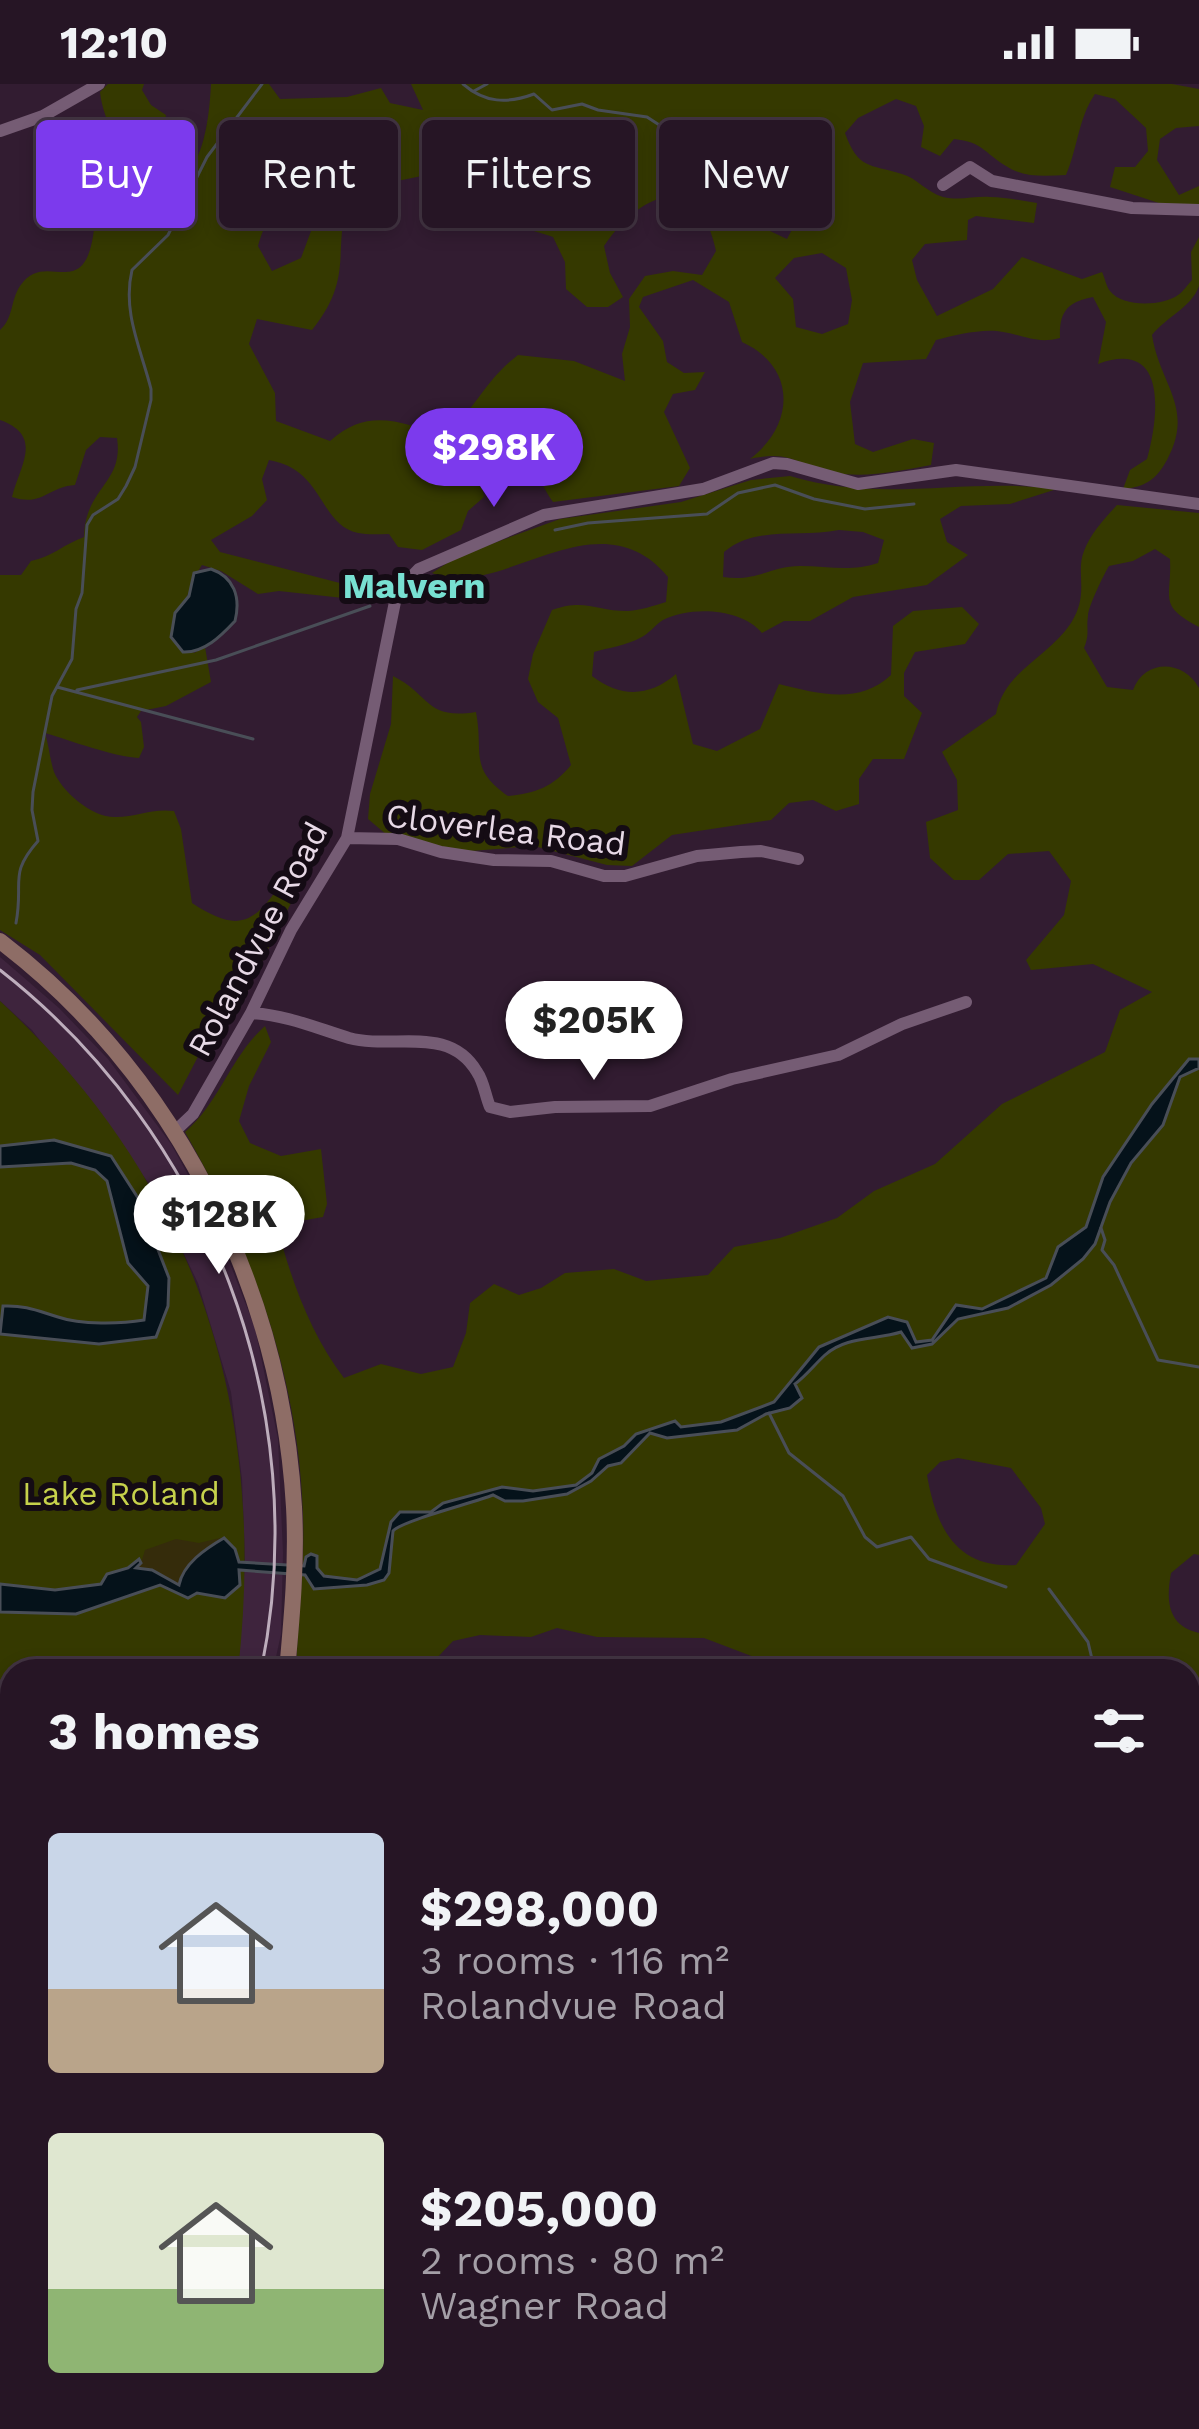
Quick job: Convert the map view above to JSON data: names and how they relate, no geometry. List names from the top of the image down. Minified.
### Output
{"streets":{"street":["Cloverlea Road","Rolandvue Road"]},"crossings":[["Cloverlea Road","Rolandvue Road"]],"districts":["Malvern"],"parks":["Lake Roland"],"page":{"status":"12:10","chip":["Buy","Rent","Filters","New"],"price":["$298K","$205K","$128K"],"heading":"3 homes","list":[{"name":"$298,000","note":"3 rooms · 116 m² · Rolandvue Road"},{"name":"$205,000","note":"2 rooms · 80 m² · Wagner Road"}]}}
